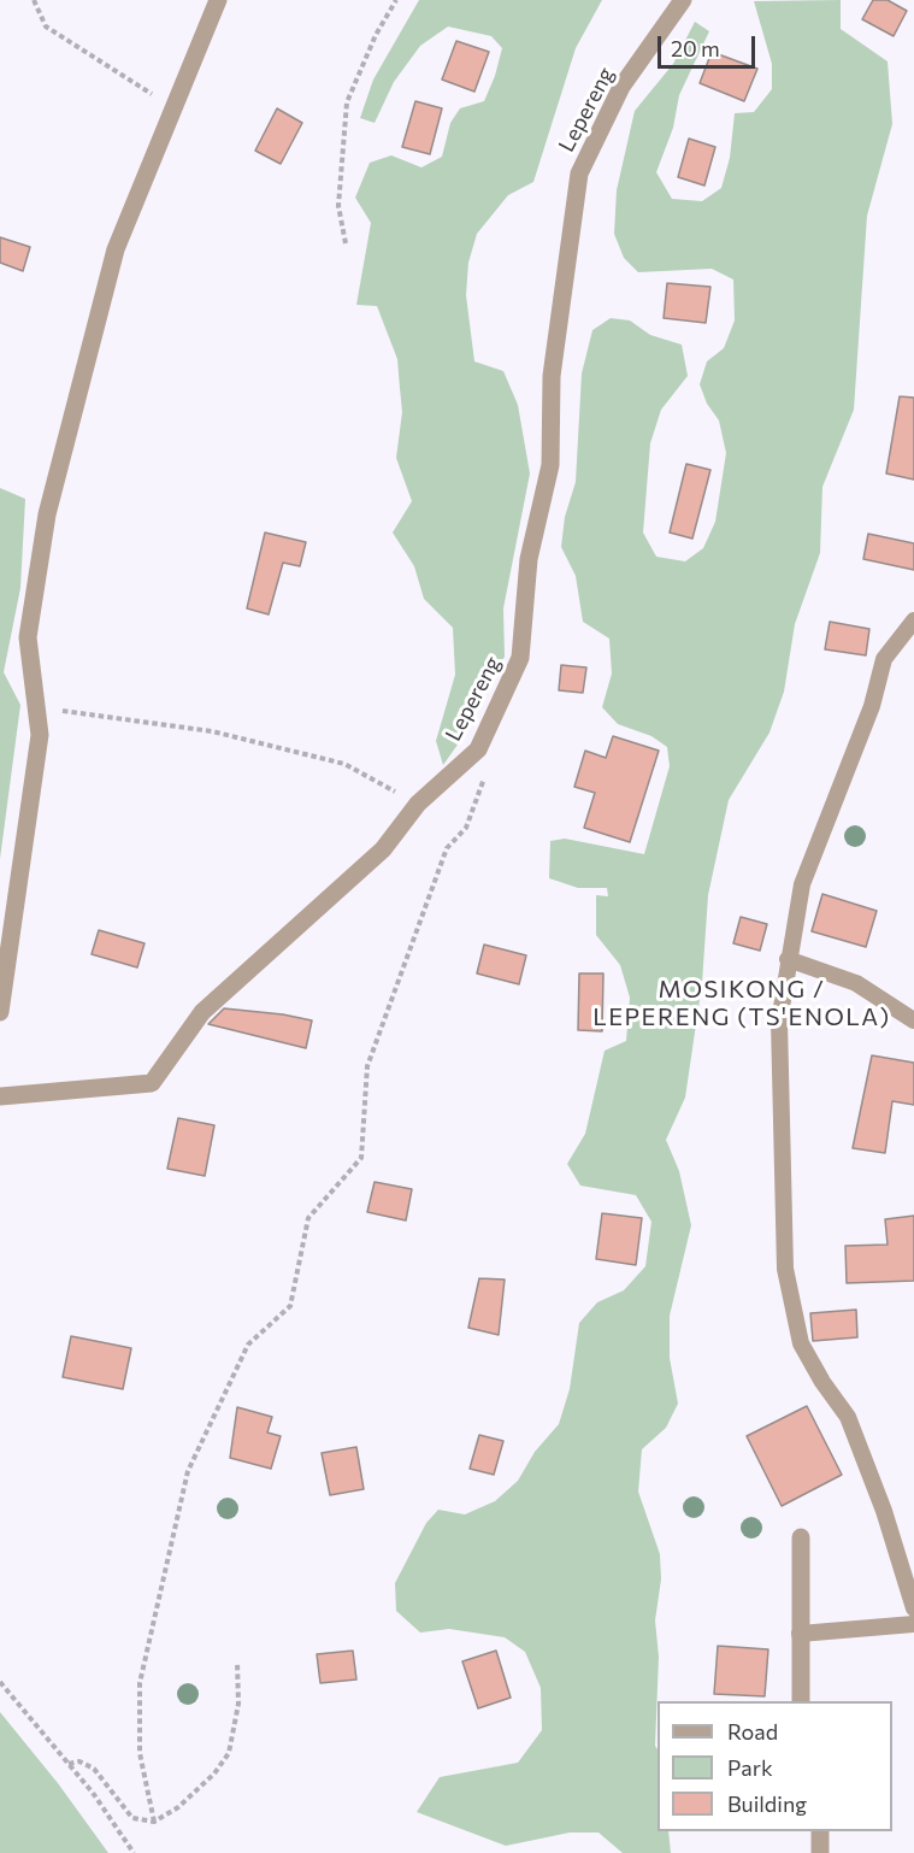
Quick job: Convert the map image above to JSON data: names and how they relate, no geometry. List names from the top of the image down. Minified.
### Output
{"streets":{"street":["Lepereng"]},"districts":["MOSIKONG / LEPERENG (TS'ENOLA)"],"legend":["Road","Park","Building"],"scale_bar":"20 m"}
